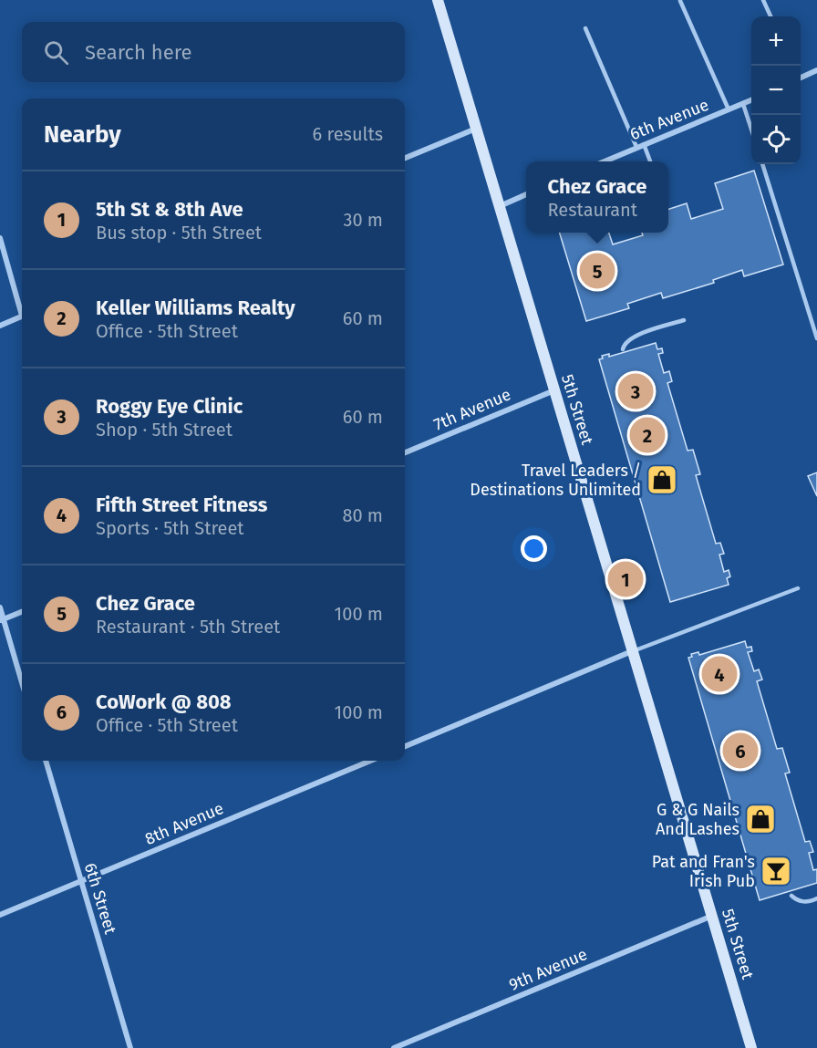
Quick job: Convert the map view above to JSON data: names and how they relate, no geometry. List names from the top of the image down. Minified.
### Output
{"streets":{"street":["6th Avenue","7th Avenue","5th Street","8th Avenue","6th Street","9th Avenue"]},"crossings":[["7th Avenue","5th Street"],["5th Street","9th Avenue"],["8th Avenue","6th Street"]],"places":{"shop":["Travel Leaders / Destinations Unlimited","G & G Nails And Lashes"],"bar":["Pat and Fran's Irish Pub"]},"page":{"map_buttons":["+","−"],"search":"Search here","heading":["Nearby","6 results"],"popup":["Chez Grace","Restaurant"],"list":[{"mark":"1","name":"5th St & 8th Ave","note":"Bus stop · 5th Street","value":"30 m"},{"mark":"2","name":"Keller Williams Realty","note":"Office · 5th Street","value":"60 m"},{"mark":"3","name":"Roggy Eye Clinic","note":"Shop · 5th Street","value":"60 m"},{"mark":"4","name":"Fifth Street Fitness","note":"Sports · 5th Street","value":"80 m"},{"mark":"5","name":"Chez Grace","note":"Restaurant · 5th Street","value":"100 m"},{"mark":"6","name":"CoWork @ 808","note":"Office · 5th Street","value":"100 m"}],"pins":["5","3","2","1","4","6"]}}
